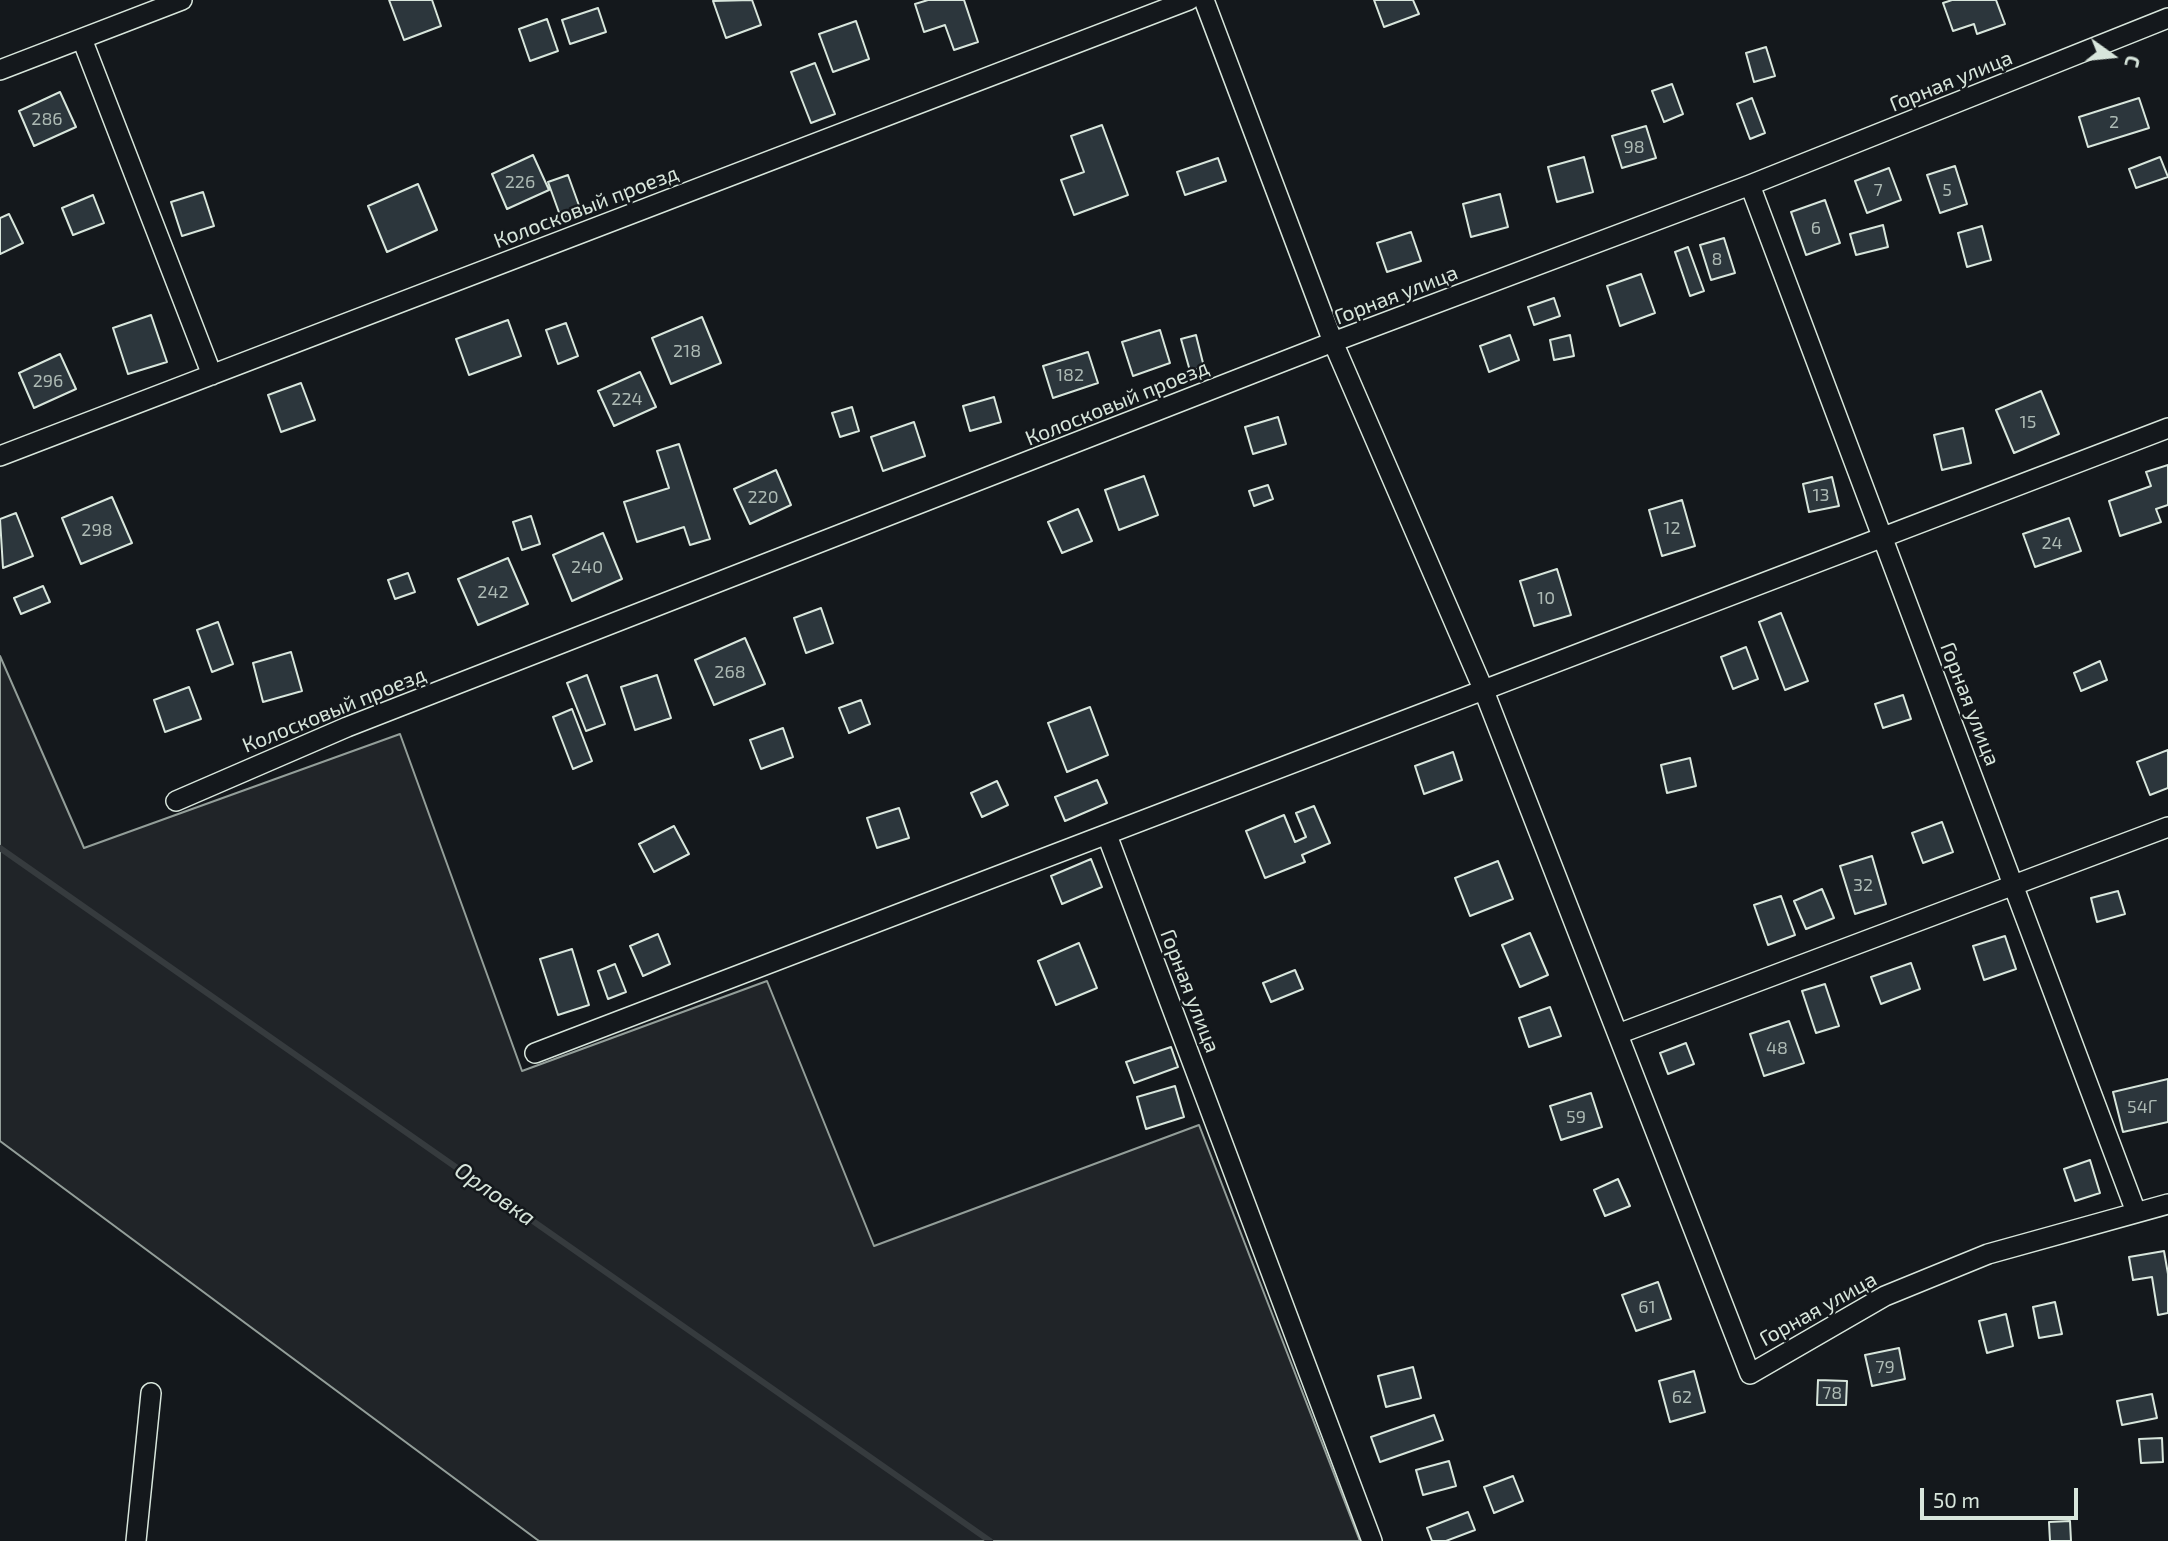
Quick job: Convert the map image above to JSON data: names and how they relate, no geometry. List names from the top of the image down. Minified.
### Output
{"streets":{"street":["Горная улица","Колосковый проезд"]},"crossings":[["Горная улица","Колосковый проезд"]],"water":["Орловка"],"house_numbers":["286","2","98","226","7","5","6","8","218","182","296","224","15","13","220","12","298","24","240","242","10","268","32","48","54Г","59","61","79","78","62"],"scale_bar":"50 m","north":"right"}
